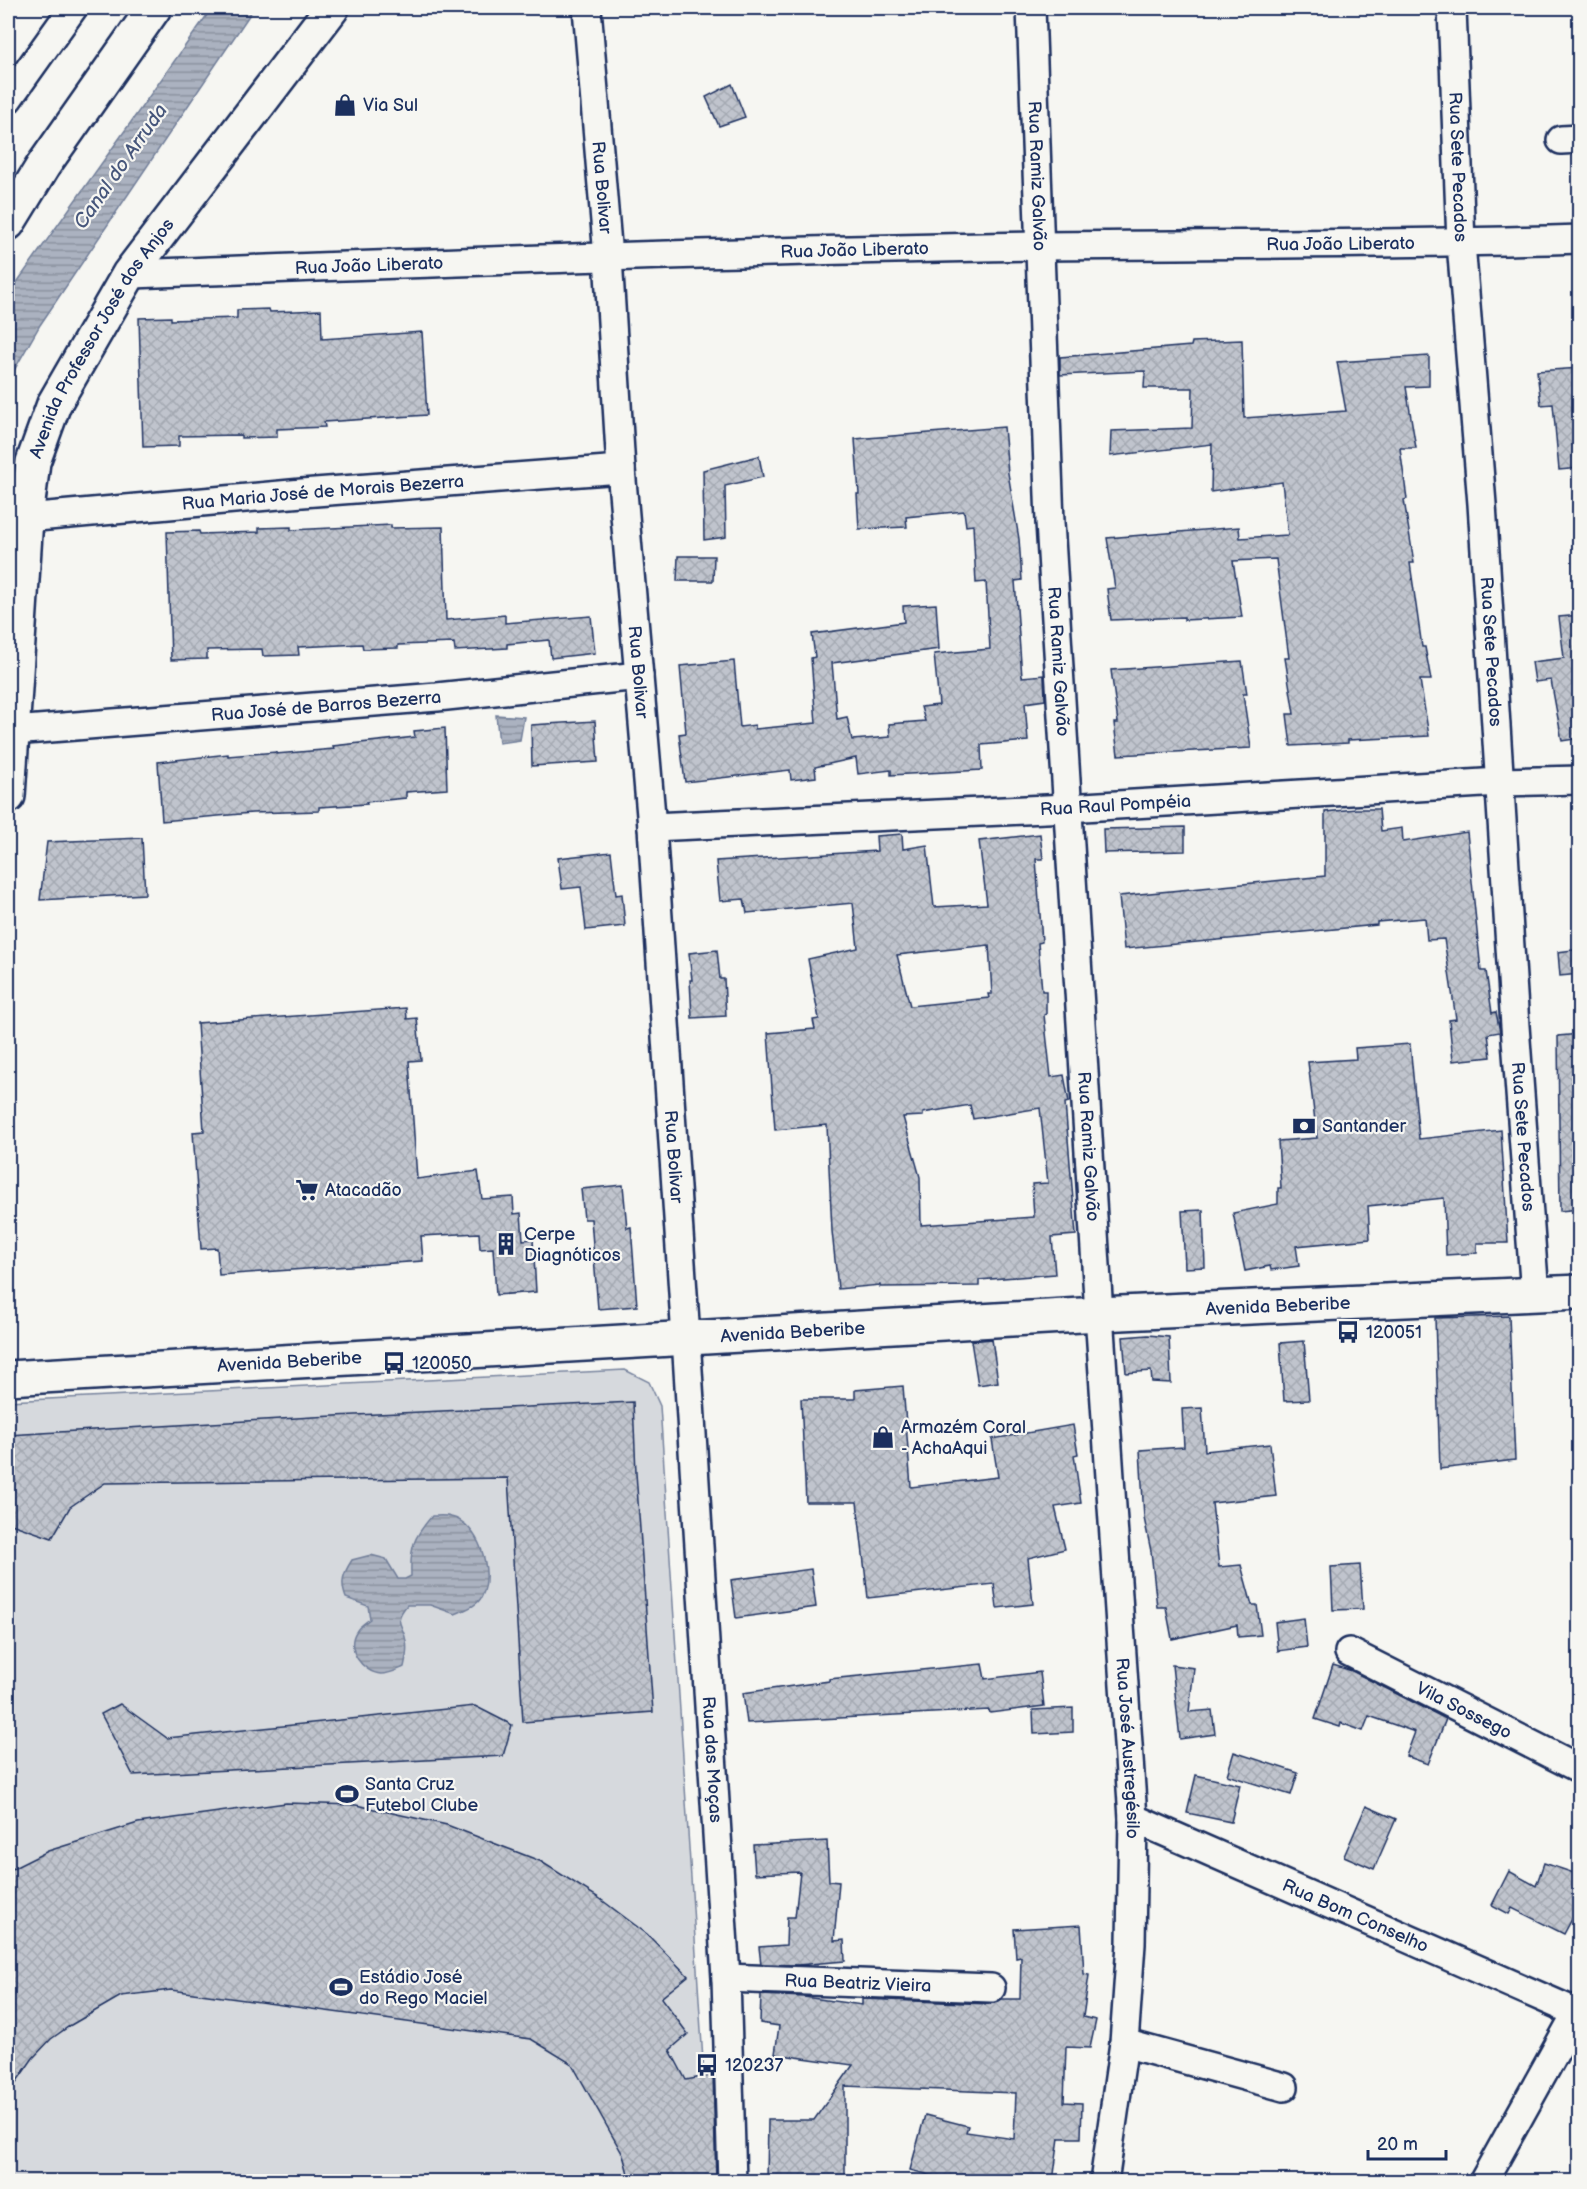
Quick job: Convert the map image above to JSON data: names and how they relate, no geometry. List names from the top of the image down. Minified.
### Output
{"streets":{"main road":["Avenida Professor José dos Anjos","Avenida Beberibe"],"street":["Rua Sete Pecados","Rua Ramiz Galvão","Rua Bolivar","Rua João Liberato","Rua Maria José de Morais Bezerra","Rua José de Barros Bezerra","Rua Raul Pompéia","Vila Sossego","Rua José Austregésilo","Rua das Moças","Rua Bom Conselho","Rua Beatriz Vieira"]},"crossings":[["Rua Sete Pecados","Rua João Liberato"],["Rua Sete Pecados","Rua Raul Pompéia"],["Rua Sete Pecados","Avenida Beberibe"],["Rua Ramiz Galvão","Rua João Liberato"],["Rua Ramiz Galvão","Rua Raul Pompéia"],["Rua Ramiz Galvão","Avenida Beberibe"],["Rua Ramiz Galvão","Rua José Austregésilo"],["Rua Bolivar","Rua João Liberato"],["Rua Bolivar","Rua Maria José de Morais Bezerra"],["Rua Bolivar","Rua José de Barros Bezerra"],["Rua Bolivar","Rua Raul Pompéia"],["Rua Bolivar","Avenida Beberibe"],["Rua Bolivar","Rua das Moças"],["Rua João Liberato","Avenida Professor José dos Anjos"],["Avenida Professor José dos Anjos","Rua Maria José de Morais Bezerra"],["Avenida Professor José dos Anjos","Rua José de Barros Bezerra"],["Avenida Beberibe","Rua José Austregésilo"],["Avenida Beberibe","Rua das Moças"],["Rua José Austregésilo","Rua Bom Conselho"],["Rua das Moças","Rua Beatriz Vieira"]],"water":["Canal do Arruda"],"places":{"shop":["Via Sul","Armazém Coral - AchaAqui"],"bank":["Santander"],"supermarket":["Atacadão"],"building":["Cerpe Diagnóticos"],"bus stop":["120051","120050","120237"],"sports":["Santa Cruz Futebol Clube","Estádio José do Rego Maciel"]},"scale_bar":"20 m"}
